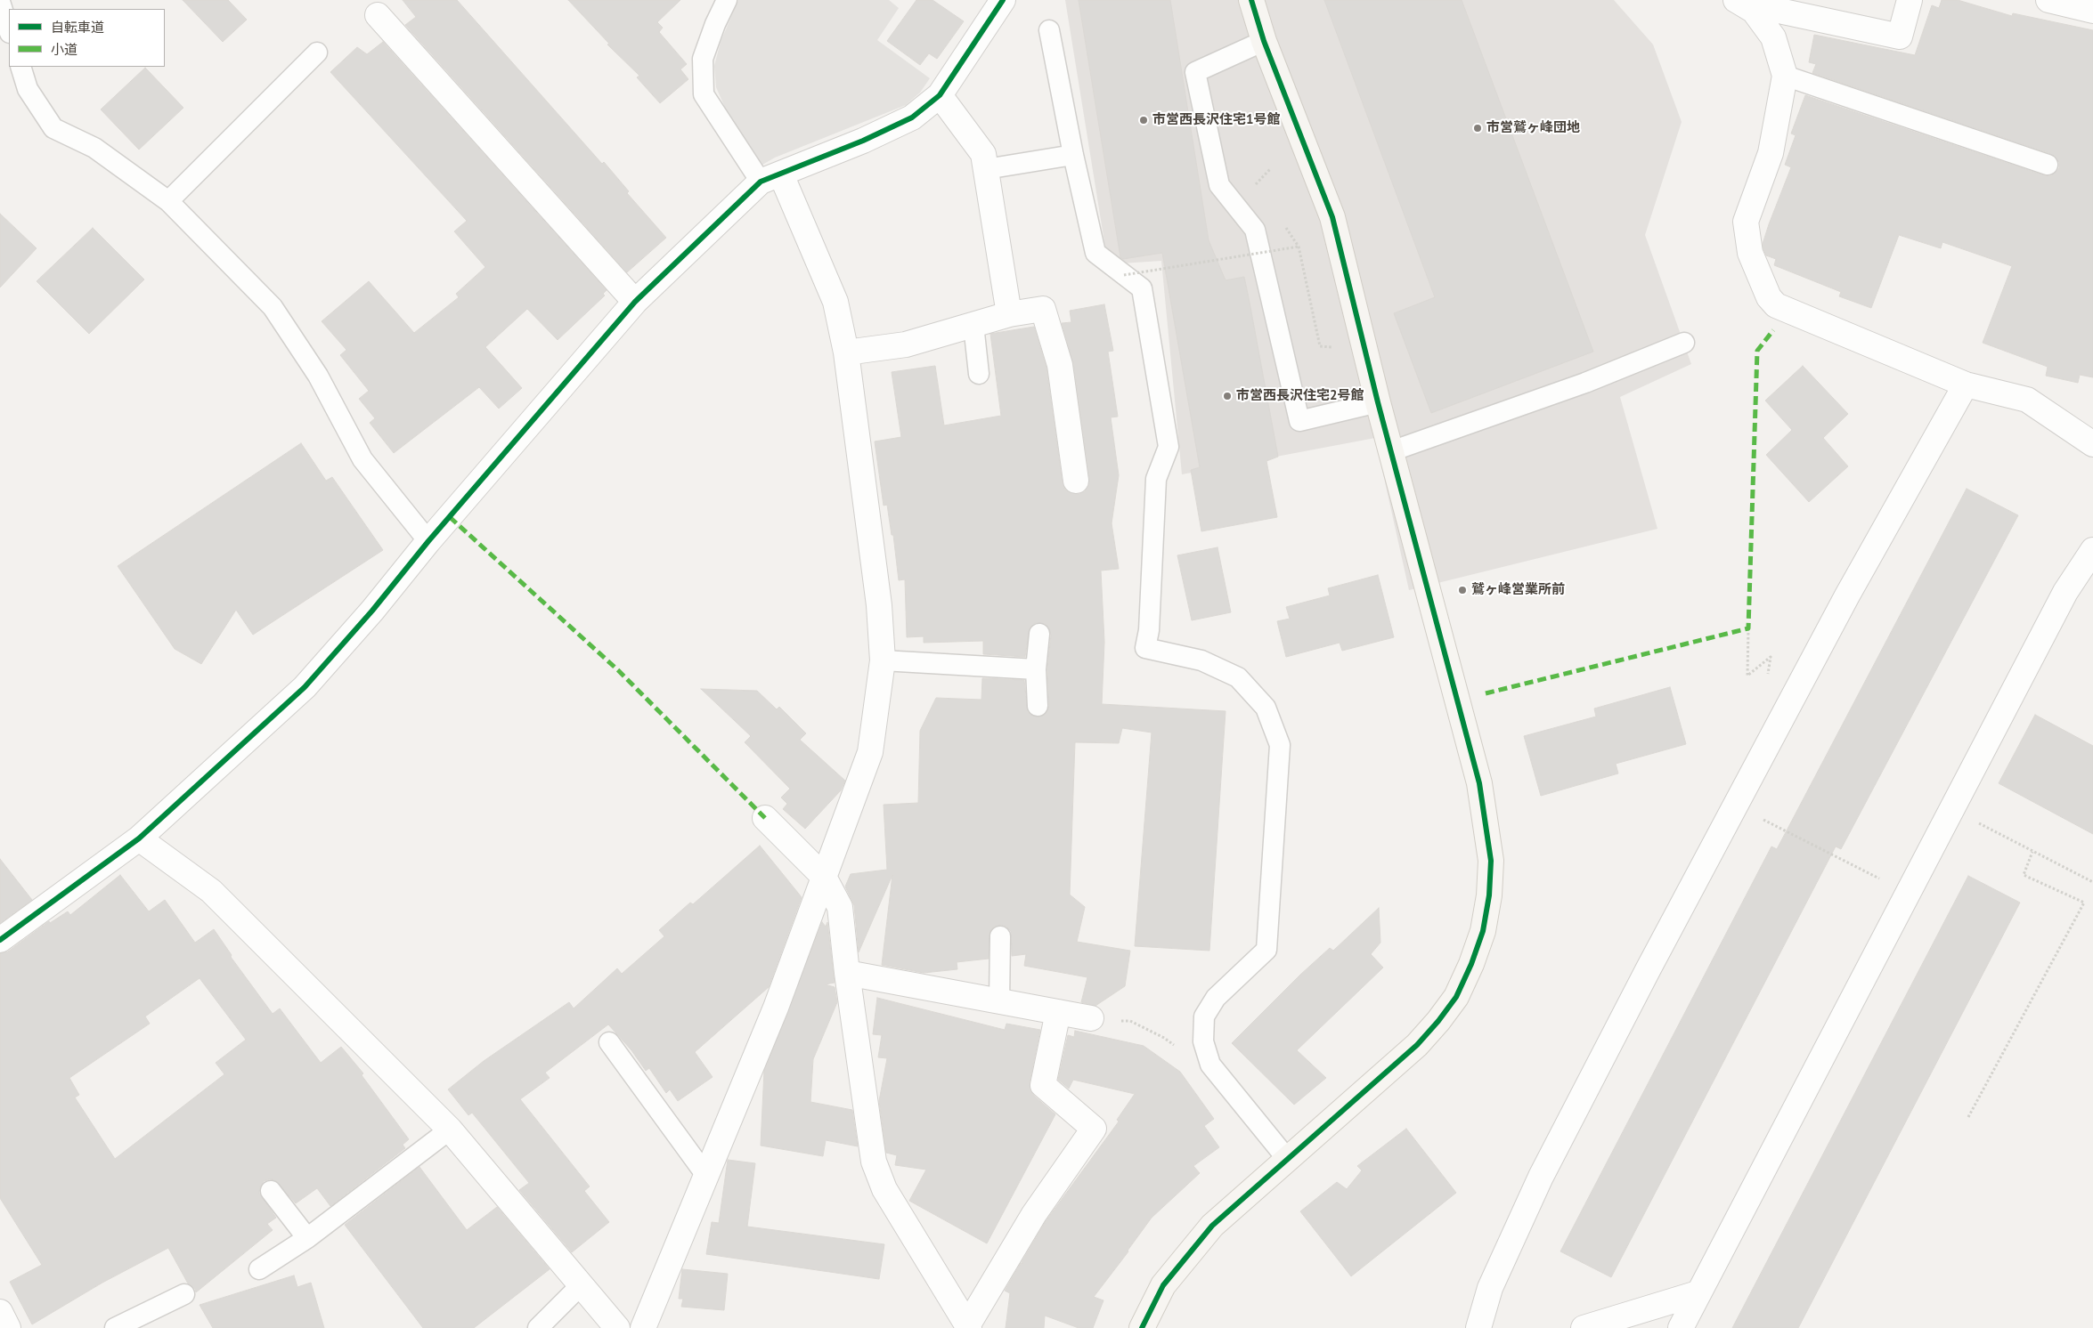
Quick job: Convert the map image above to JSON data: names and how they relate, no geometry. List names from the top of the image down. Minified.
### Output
{"places":["市営西長沢住宅1号館","市営鷲ヶ峰団地","市営西長沢住宅2号館","鷲ヶ峰営業所前"],"legend":["自転車道","小道"]}
